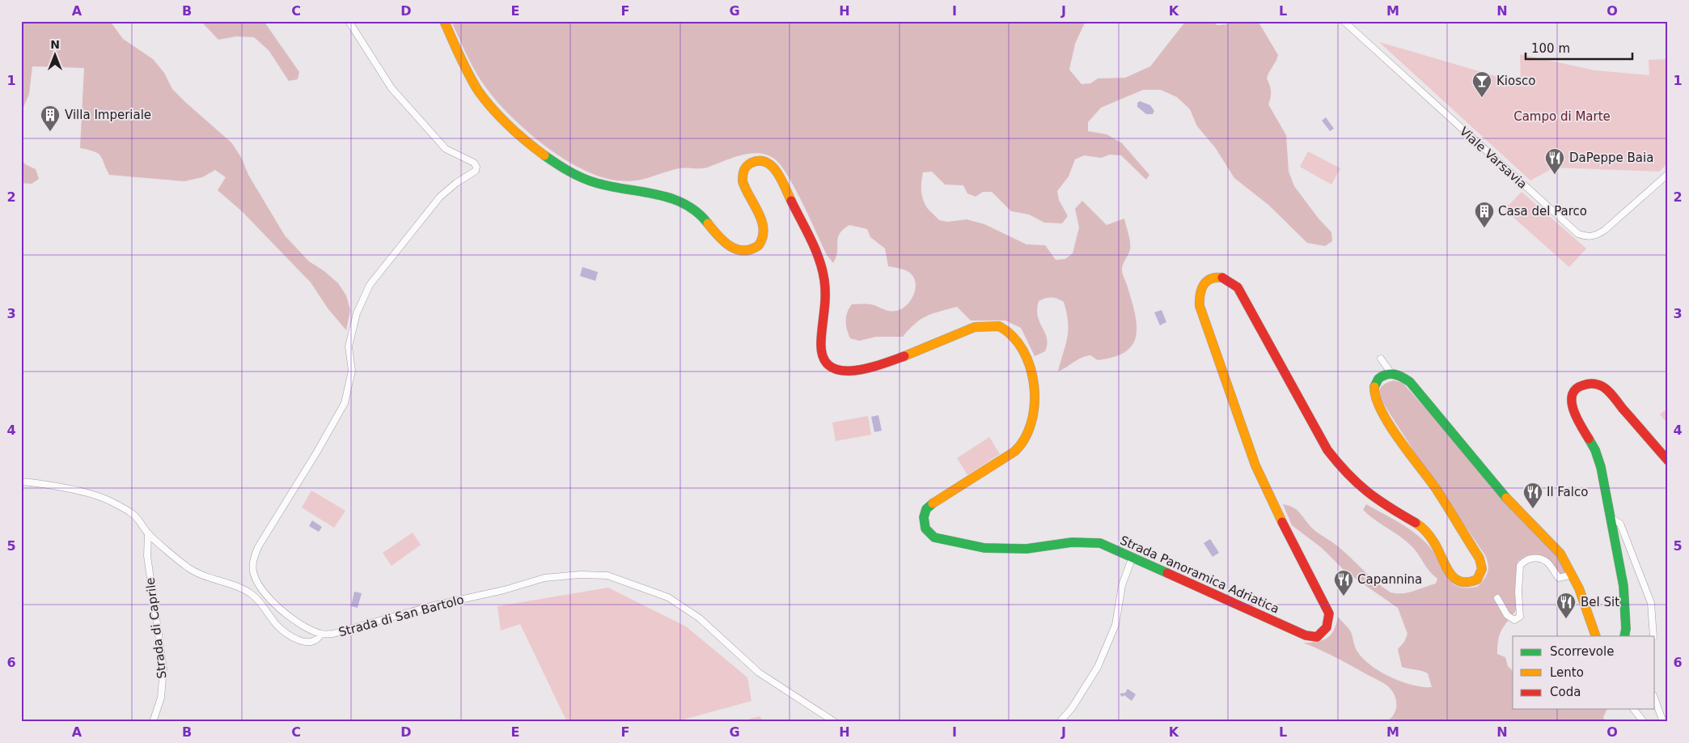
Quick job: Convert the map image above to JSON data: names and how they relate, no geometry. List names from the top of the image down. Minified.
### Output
{"streets":{"street":["Viale Varsavia","Strada Panoramica Adriatica","Strada di San Bartolo","Strada di Caprile"]},"parks":["Campo di Marte"],"places":{"bar":["Kiosco"],"building":["Villa Imperiale","Casa del Parco"],"restaurant":["DaPeppe Baia","Il Falco","Capannina","Bel Sit"]},"legend":["Scorrevole","Lento","Coda"],"scale_bar":"100 m","north":"top","grid":{"columns":["A","B","C","D","E","F","G","H","I","J","K","L","M","N","O"],"rows":["1","2","3","4","5","6"]}}
